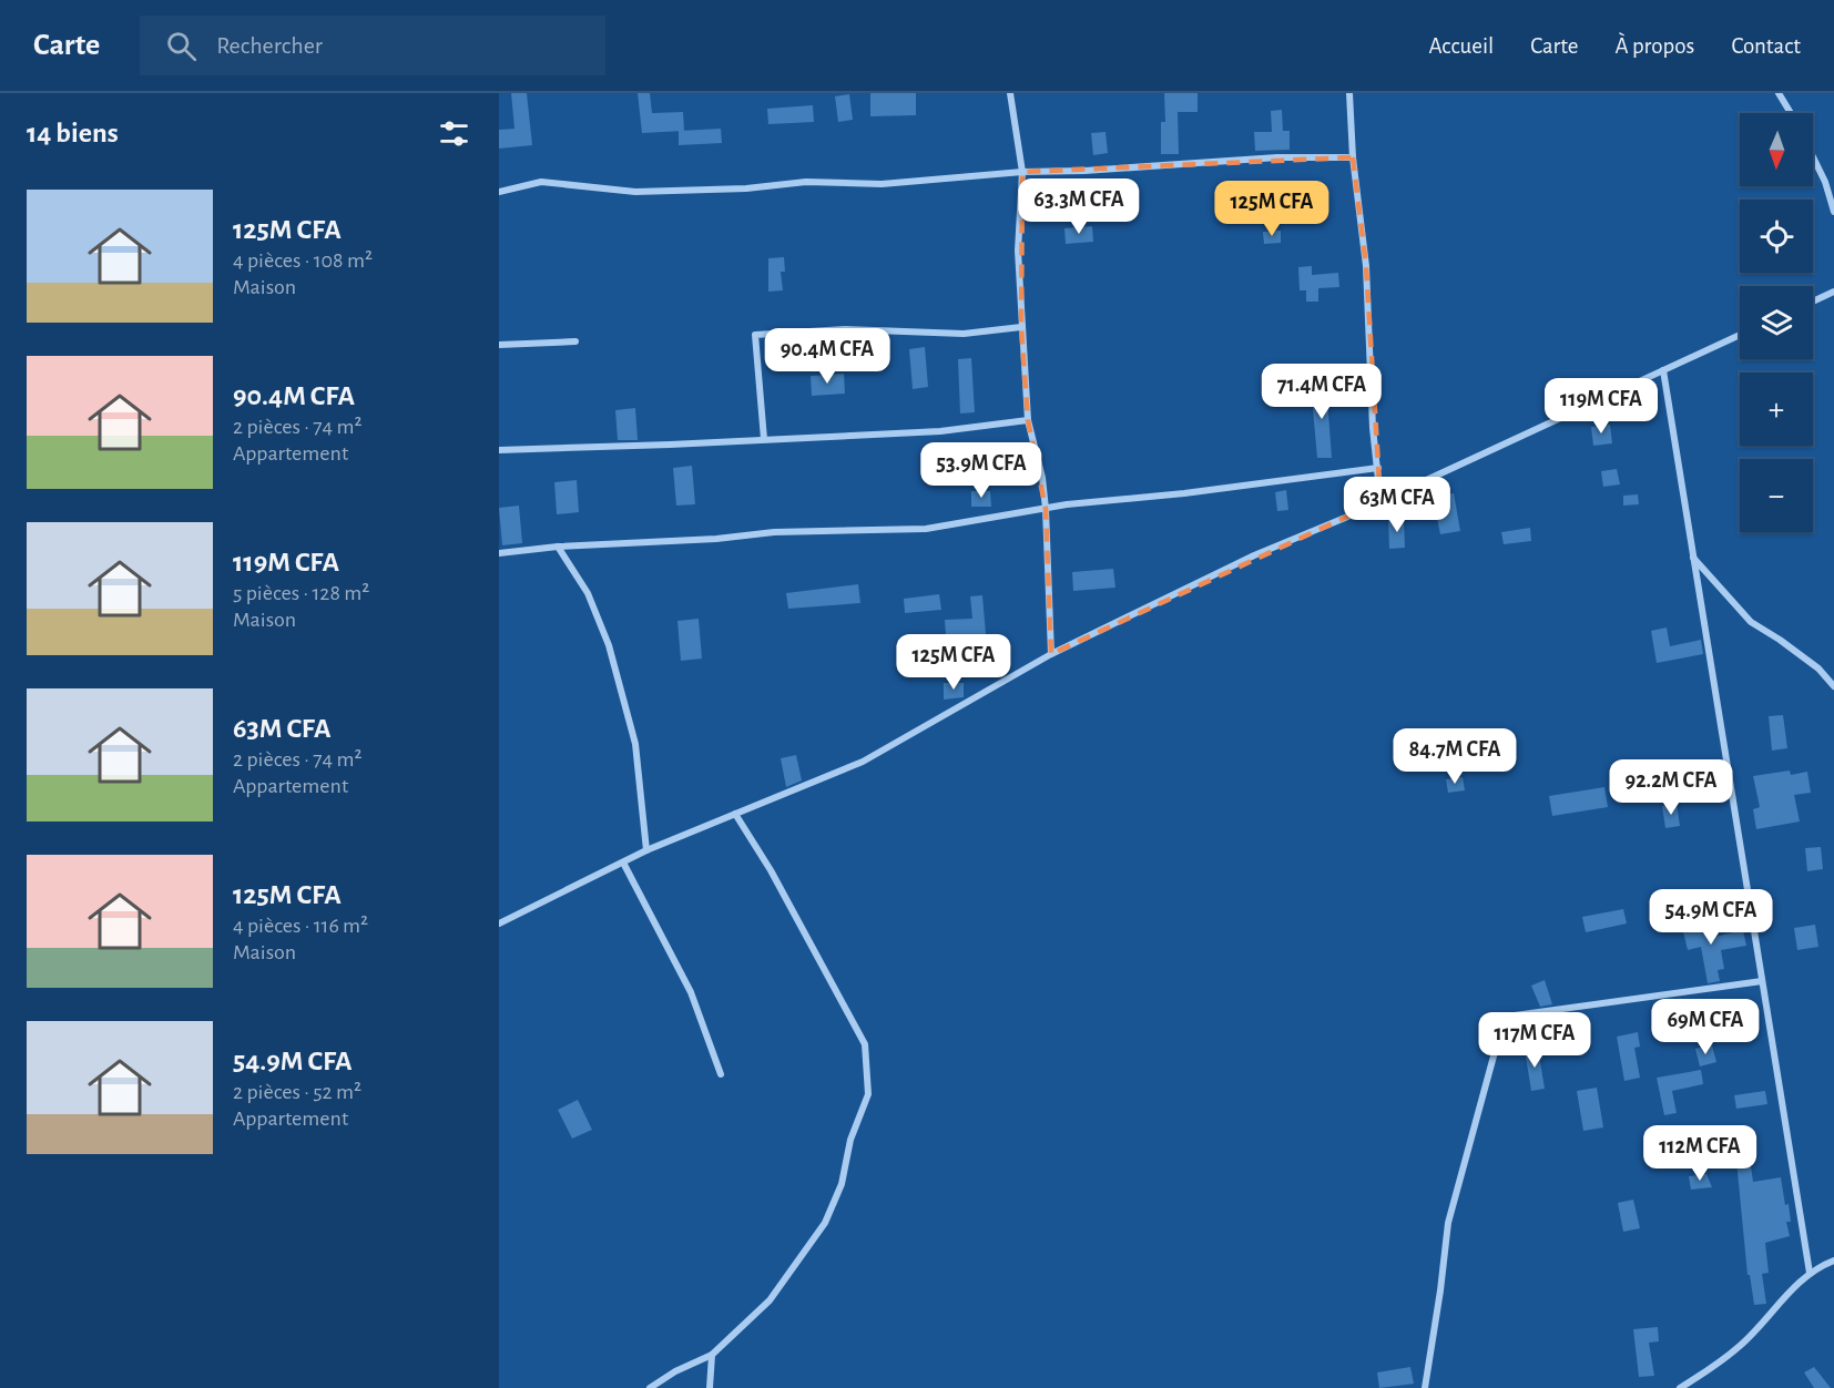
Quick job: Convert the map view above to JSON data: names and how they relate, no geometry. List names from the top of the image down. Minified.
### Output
{"north":"bottom","page":{"header":"Carte","search":"Rechercher","nav":["Accueil","Carte","À propos","Contact"],"heading":"14 biens","map_buttons":["+","−"],"list":[{"name":"125M CFA","note":"4 pièces · 108 m² · Maison"},{"name":"90.4M CFA","note":"2 pièces · 74 m² · Appartement"},{"name":"119M CFA","note":"5 pièces · 128 m² · Maison"},{"name":"63M CFA","note":"2 pièces · 74 m² · Appartement"},{"name":"125M CFA","note":"4 pièces · 116 m² · Maison"},{"name":"54.9M CFA","note":"2 pièces · 52 m² · Appartement"}],"price":["63.3M CFA","125M CFA","90.4M CFA","71.4M CFA","119M CFA","53.9M CFA","63M CFA","125M CFA","84.7M CFA","92.2M CFA","54.9M CFA","69M CFA","117M CFA","112M CFA"]}}
